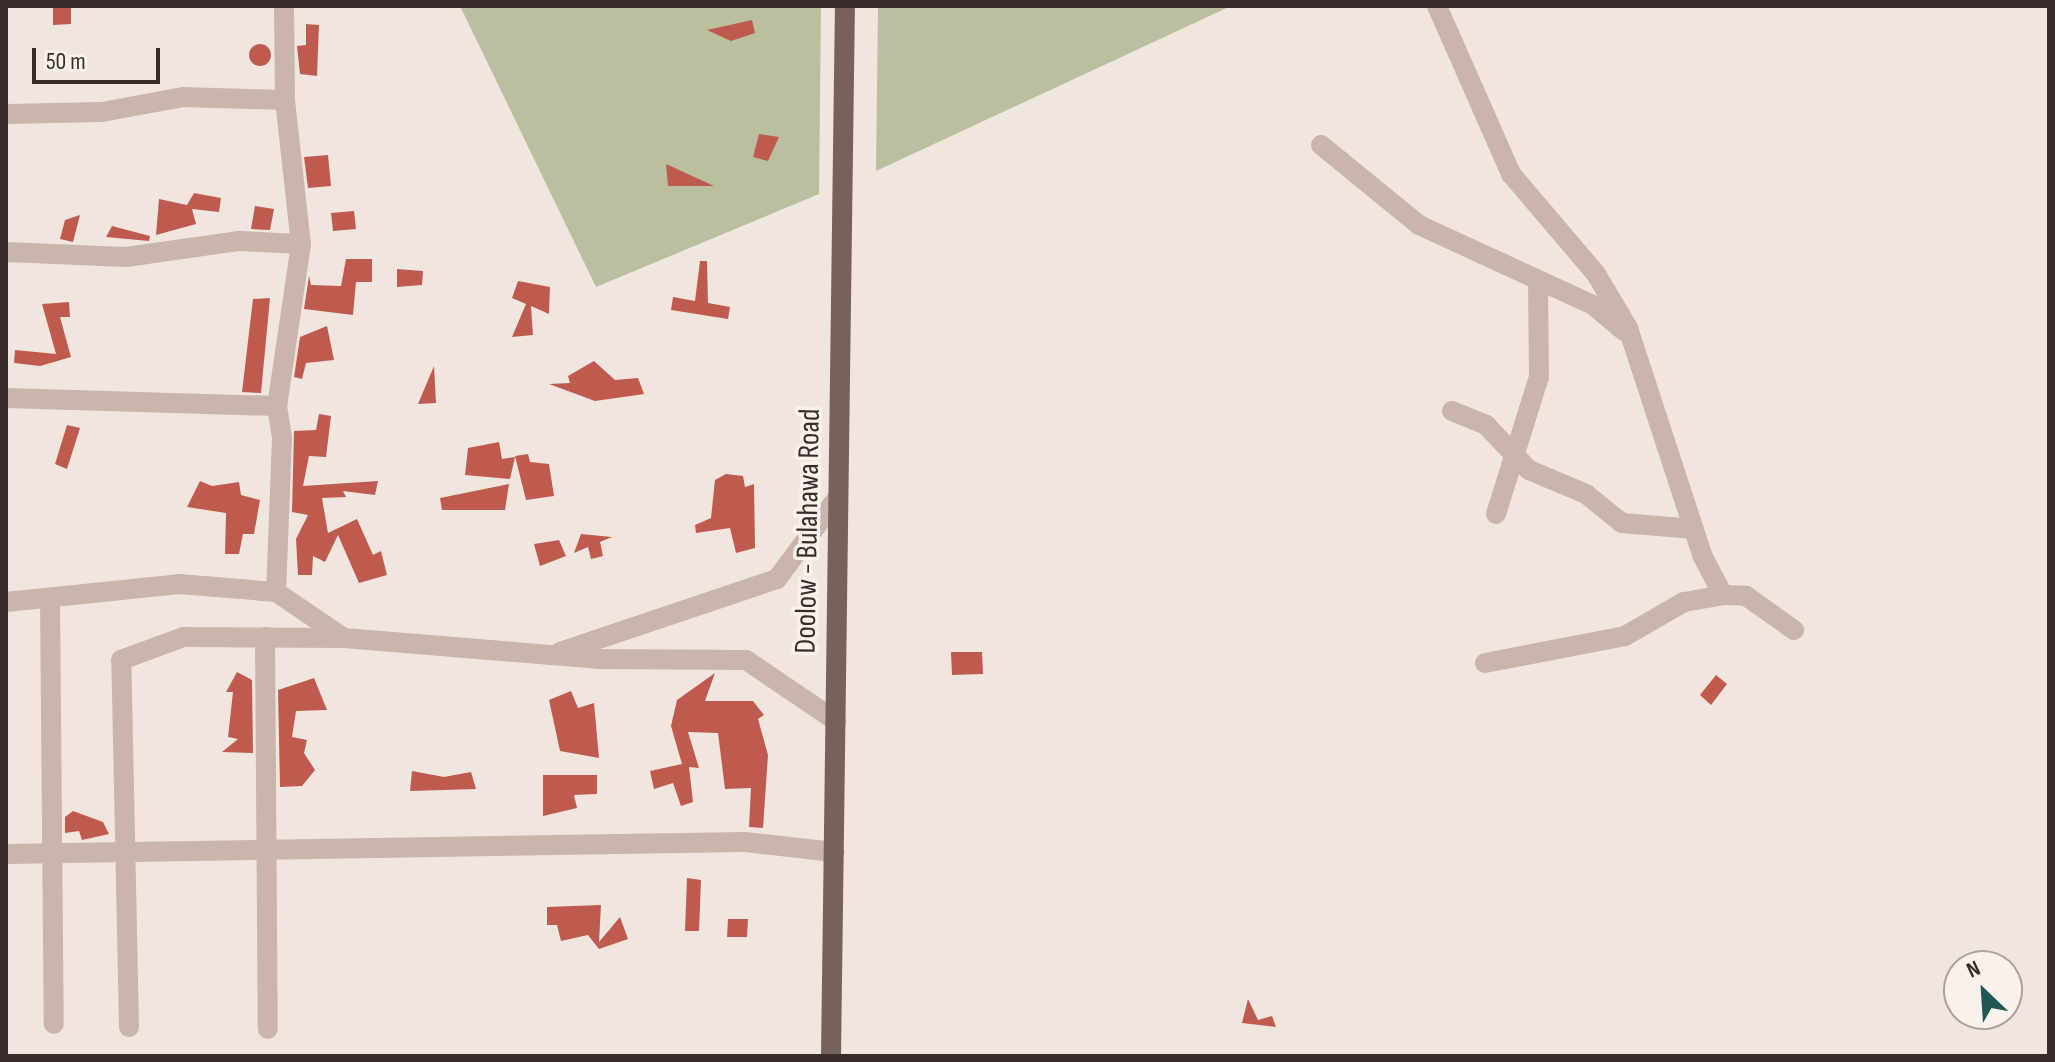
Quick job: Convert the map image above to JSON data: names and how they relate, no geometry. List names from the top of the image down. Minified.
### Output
{"streets":{"main road":["Doolow - Bulahawa Road"]},"scale_bar":"50 m","north":"top left"}
